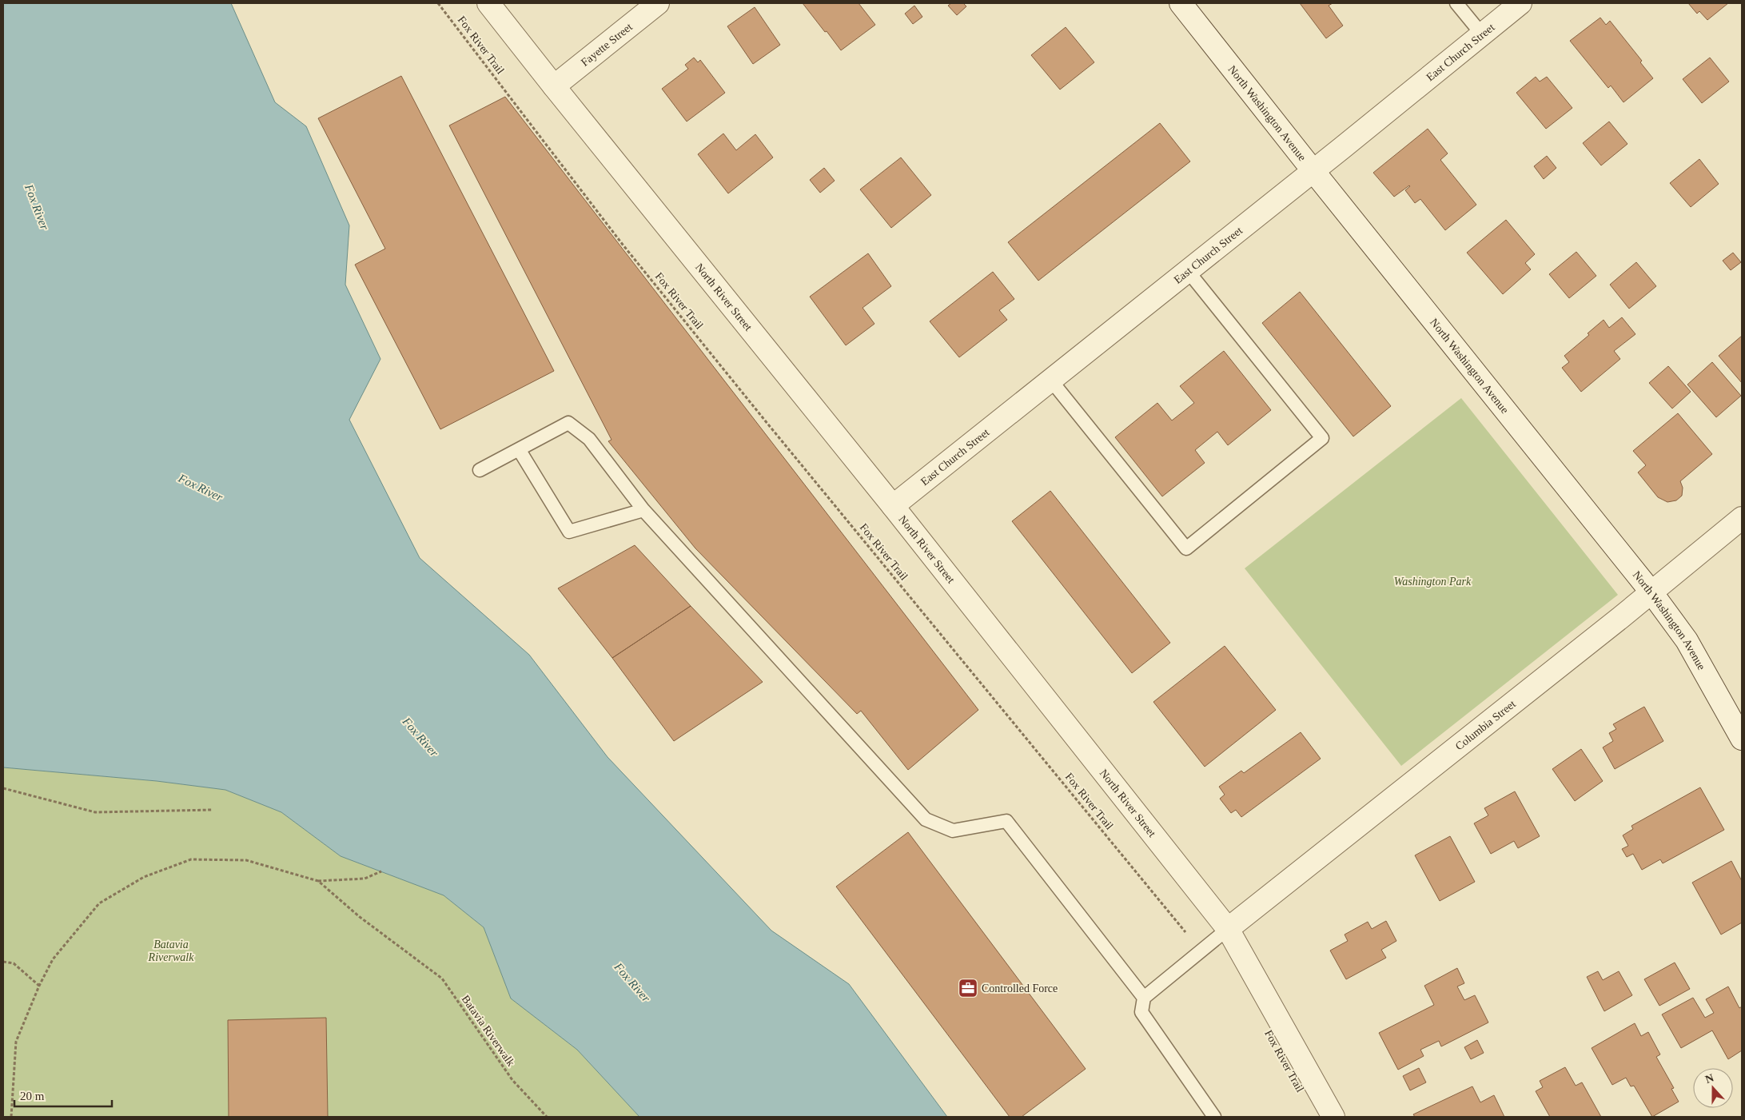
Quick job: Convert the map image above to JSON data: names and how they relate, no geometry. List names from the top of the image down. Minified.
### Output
{"streets":{"street":["Fayette Street","East Church Street","North Washington Avenue","North River Street","Columbia Street"],"path":["Fox River Trail","Batavia Riverwalk"]},"crossings":[["Fayette Street","North River Street"],["East Church Street","North Washington Avenue"],["East Church Street","North River Street"],["North Washington Avenue","Columbia Street"],["North River Street","Columbia Street"]],"water":["Fox River"],"parks":["Washington Park","Batavia Riverwalk"],"places":{"office":["Controlled Force"]},"scale_bar":"20 m","north":"top"}
